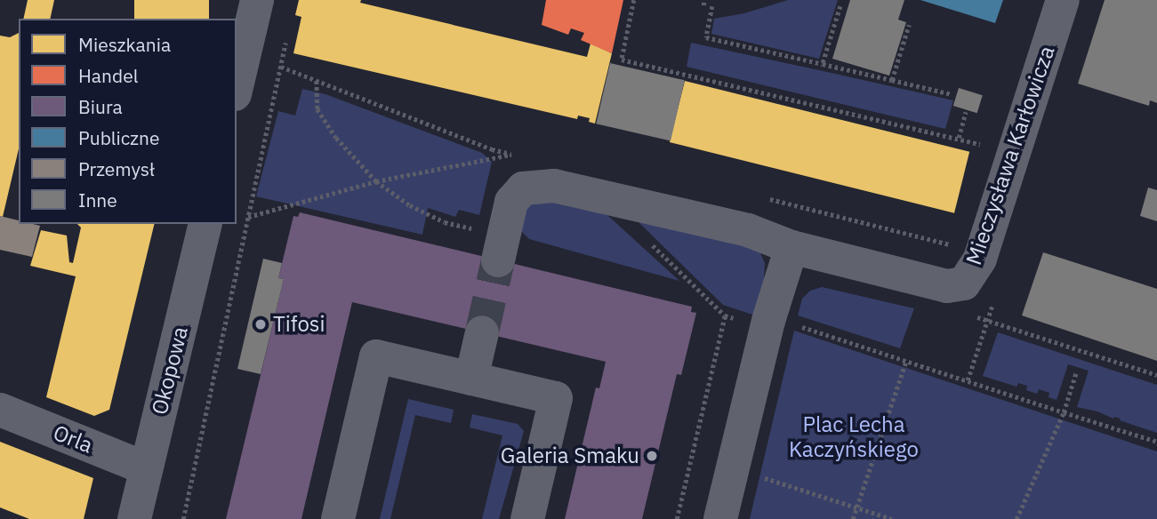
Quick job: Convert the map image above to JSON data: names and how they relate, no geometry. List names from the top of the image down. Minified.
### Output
{"streets":{"street":["Mieczysława Karłowicza","Okopowa","Orla"]},"crossings":[["Okopowa","Orla"]],"parks":["Plac Lecha Kaczyńskiego"],"places":["Tifosi","Galeria Smaku"],"legend":["Mieszkania","Handel","Biura","Publiczne","Przemysł","Inne"]}
